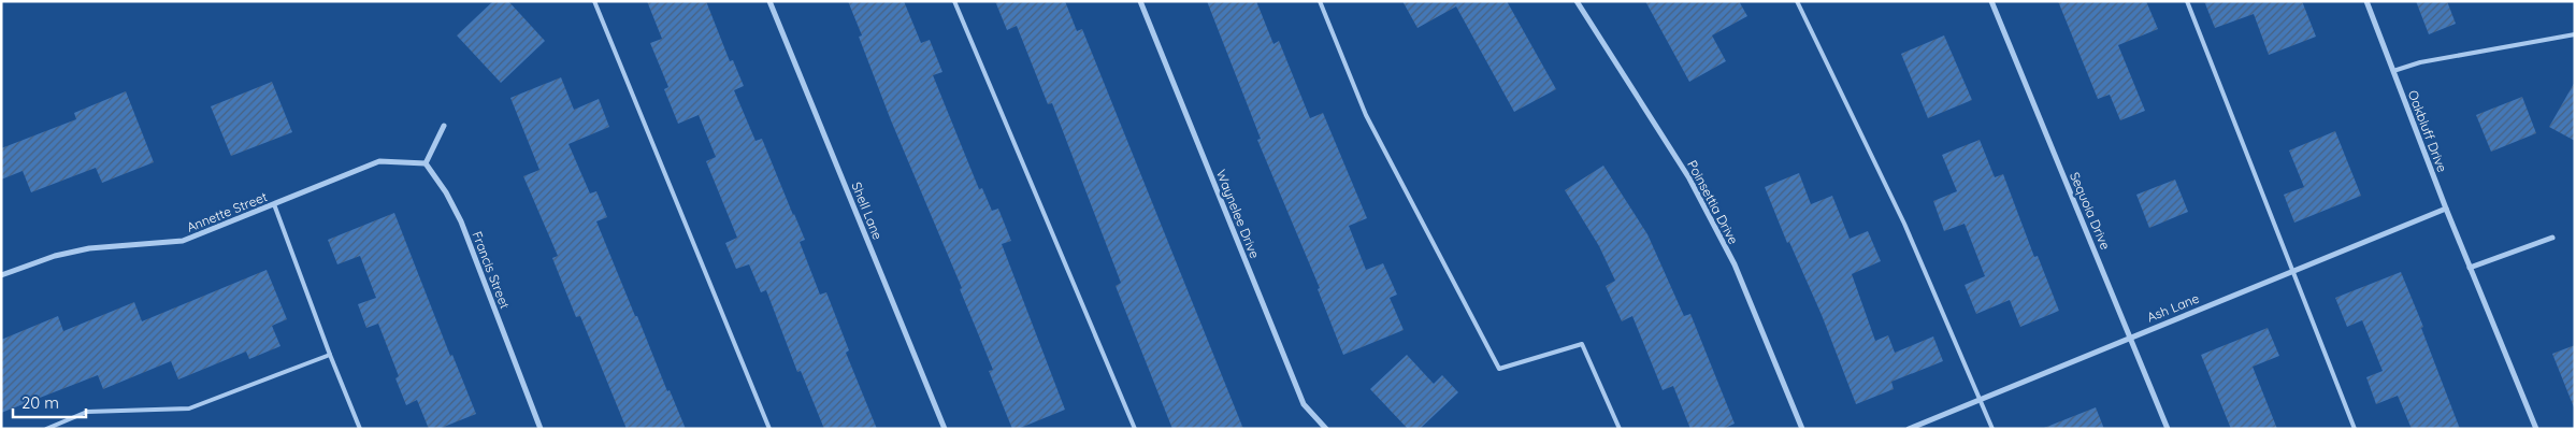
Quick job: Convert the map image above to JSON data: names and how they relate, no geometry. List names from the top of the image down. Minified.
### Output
{"streets":{"street":["Oakbluff Drive","Poinsettia Drive","Shell Lane","Sequoia Drive","Annette Street","Waynelee Drive","Francis Street","Ash Lane"]},"crossings":[["Oakbluff Drive","Ash Lane"],["Sequoia Drive","Ash Lane"],["Annette Street","Francis Street"]],"scale_bar":"20 m"}
